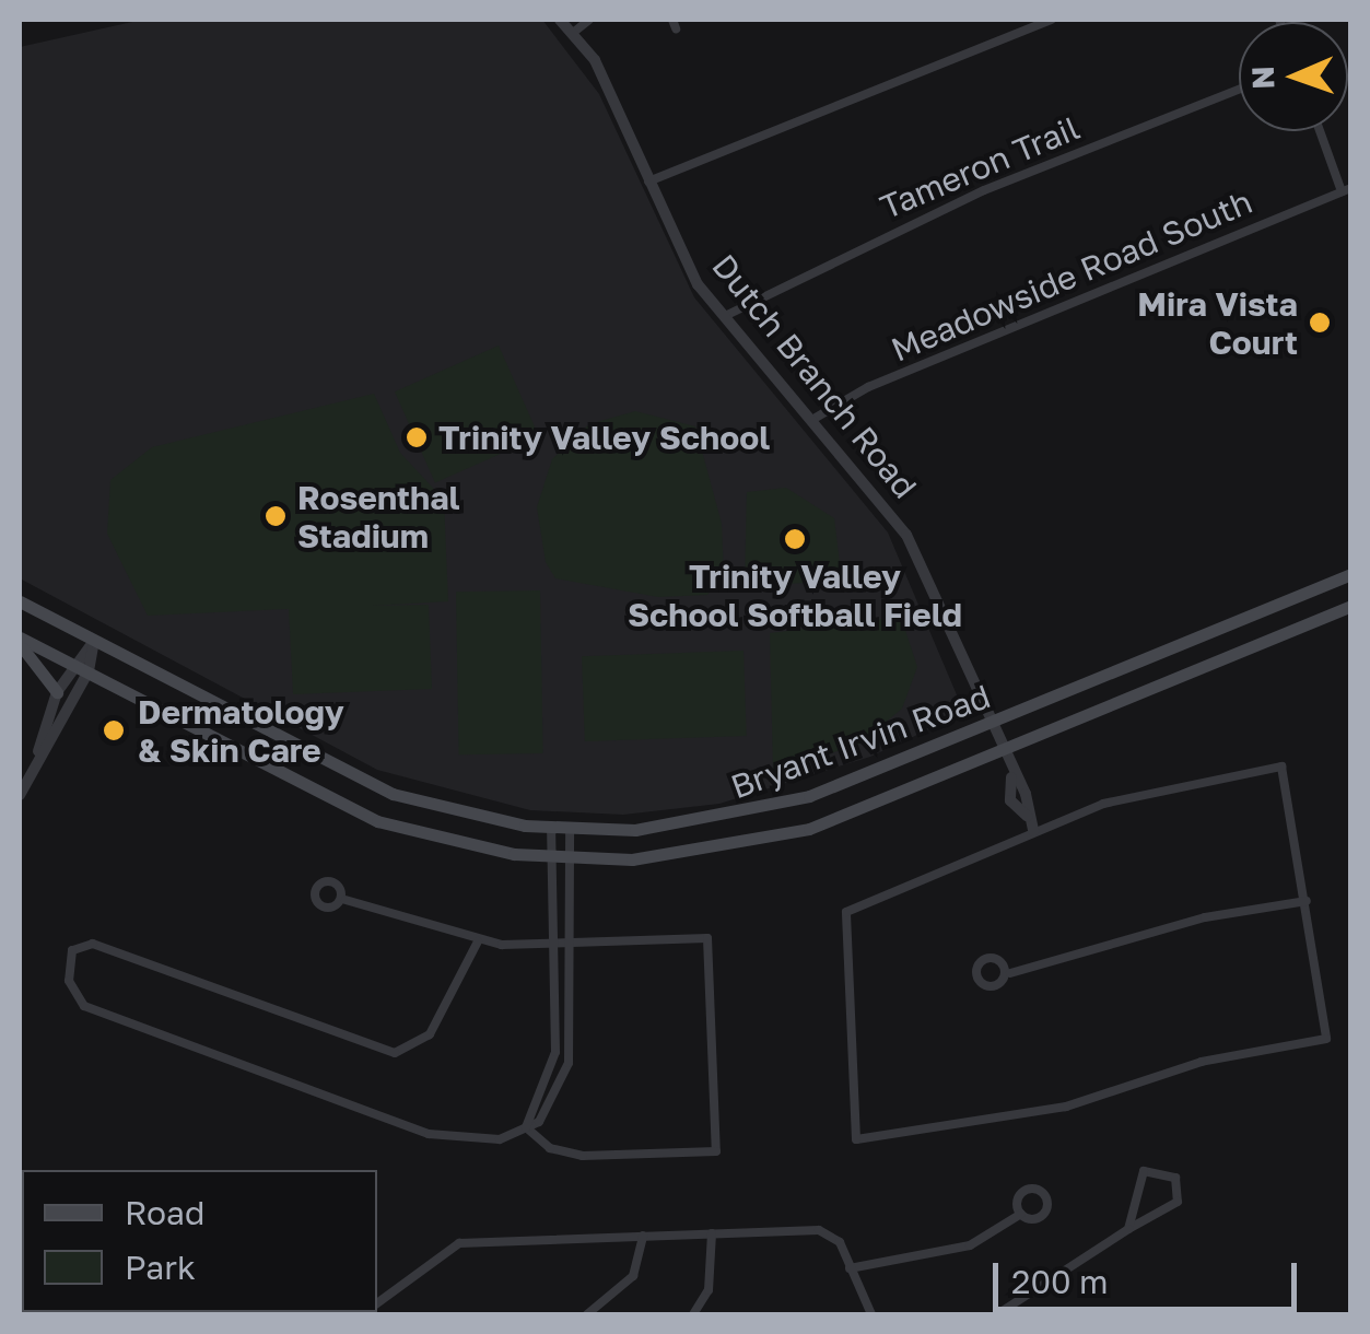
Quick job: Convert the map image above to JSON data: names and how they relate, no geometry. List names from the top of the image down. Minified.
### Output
{"streets":{"main road":["Bryant Irvin Road"],"street":["Tameron Trail","Meadowside Road South","Dutch Branch Road"]},"crossings":[["Tameron Trail","Dutch Branch Road"],["Meadowside Road South","Dutch Branch Road"],["Dutch Branch Road","Bryant Irvin Road"]],"places":["Mira Vista Court","Trinity Valley School","Rosenthal Stadium","Trinity Valley School Softball Field","Dermatology & Skin Care"],"legend":["Road","Park"],"scale_bar":"200 m","north":"left"}
